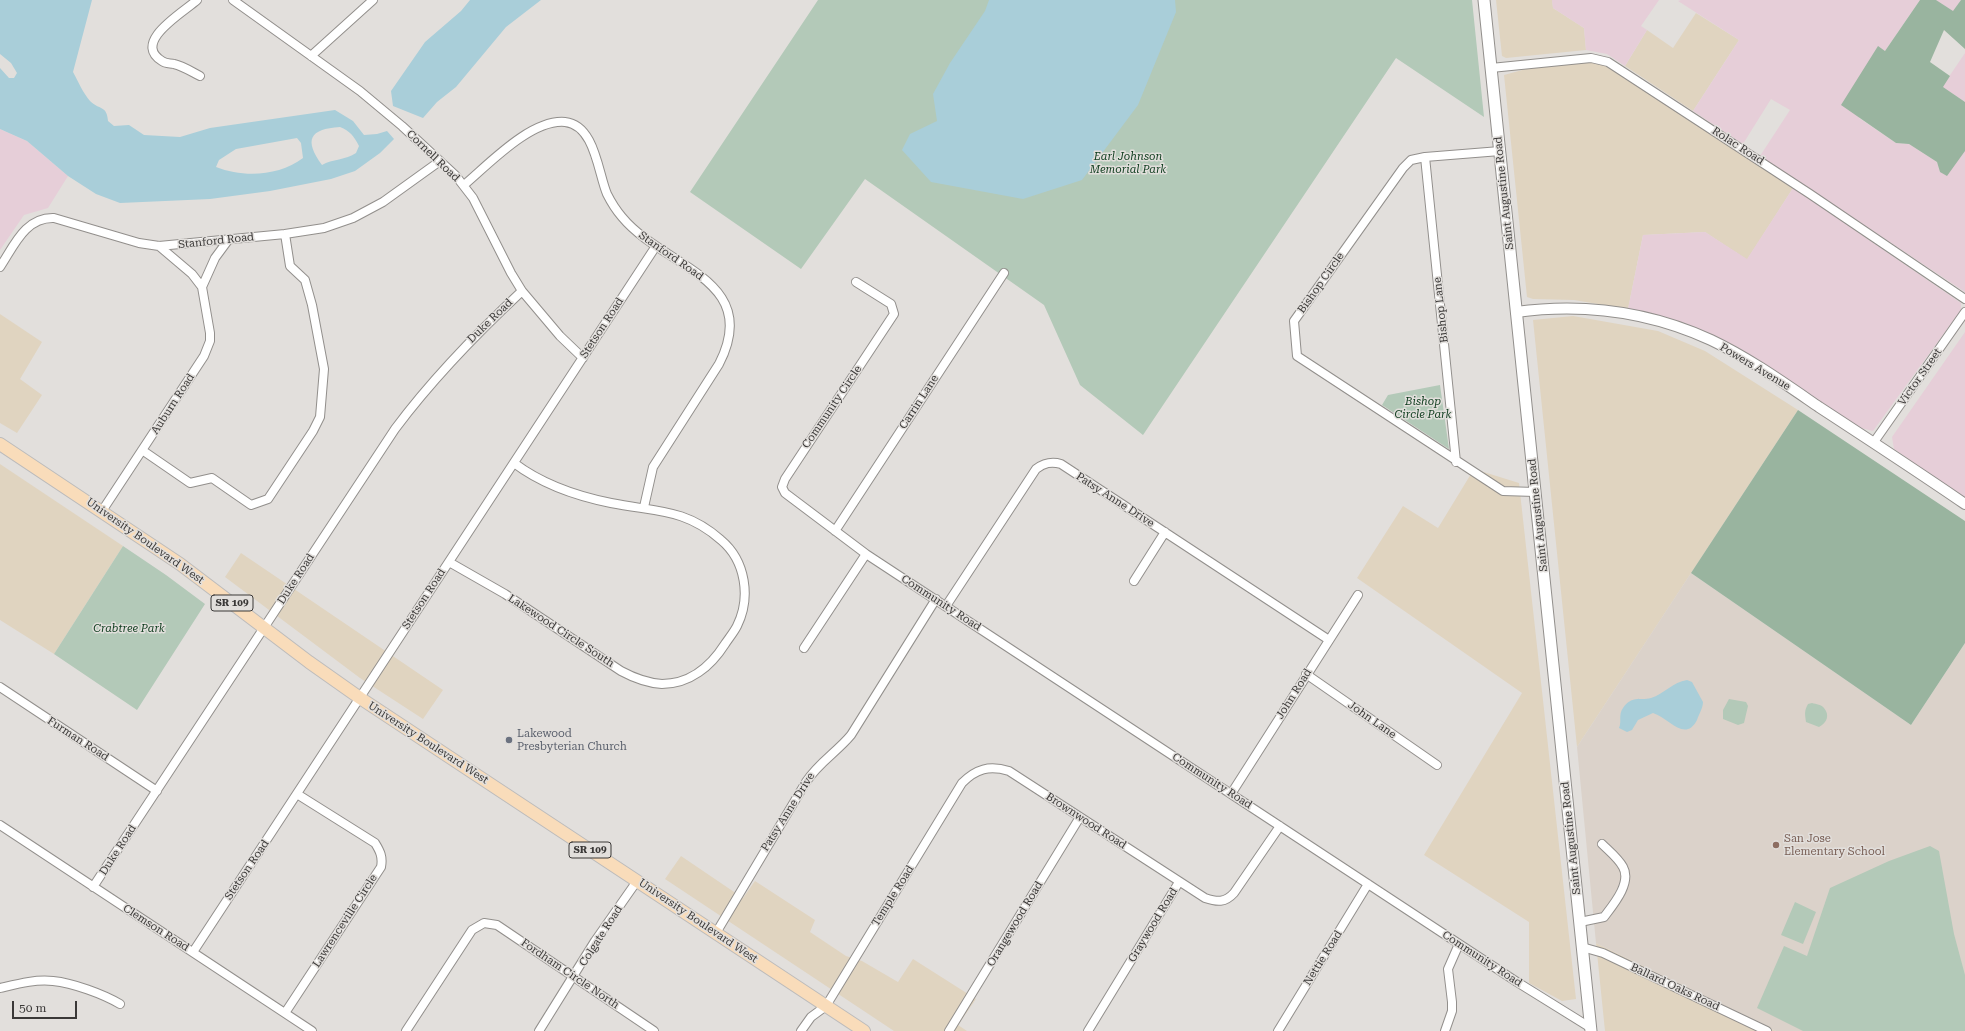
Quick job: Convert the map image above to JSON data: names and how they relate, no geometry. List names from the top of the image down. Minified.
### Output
{"streets":{"main road":["Saint Augustine Road","University Boulevard West","SR 109"],"street":["Rolac Road","Cornell Road","Stanford Road","Bishop Circle","Bishop Lane","Duke Road","Stetson Road","Powers Avenue","Victor Street","Carrin Lane","Auburn Road","Community Circle","Patsy Anne Drive","Community Road","Lakewood Circle South","John Road","John Lane","Furman Road","Brownwood Road","Temple Road","Lawrenceville Circle","Orangewood Road","Graywood Road","Clemson Road","Colgate Road","Nettie Road","Fordham Circle North","Ballard Oaks Road"]},"crossings":[["Rolac Road","Saint Augustine Road"],["Cornell Road","Stanford Road"],["Cornell Road","Duke Road"],["Cornell Road","Stetson Road"],["Saint Augustine Road","Bishop Circle"],["Saint Augustine Road","Powers Avenue"],["Saint Augustine Road","Community Road"],["Saint Augustine Road","Ballard Oaks Road"],["Stanford Road","Stetson Road"],["Stanford Road","Auburn Road"],["Stanford Road","Lakewood Circle South"],["Bishop Circle","Bishop Lane"],["Duke Road","University Boulevard West"],["Duke Road","Furman Road"],["Duke Road","Clemson Road"],["Stetson Road","University Boulevard West"],["Stetson Road","Lakewood Circle South"],["Stetson Road","Lawrenceville Circle"],["Stetson Road","Clemson Road"],["Powers Avenue","Victor Street"],["Carrin Lane","Community Circle"],["Carrin Lane","Community Road"],["Auburn Road","University Boulevard West"],["Community Circle","Community Road"],["Patsy Anne Drive","University Boulevard West"],["Patsy Anne Drive","Community Road"],["Patsy Anne Drive","John Road"],["University Boulevard West","Temple Road"],["University Boulevard West","Colgate Road"],["Community Road","John Road"],["Community Road","Graywood Road"],["Community Road","Nettie Road"],["John Road","John Lane"],["Brownwood Road","Temple Road"],["Brownwood Road","Orangewood Road"],["Brownwood Road","Graywood Road"],["Lawrenceville Circle","Clemson Road"],["Colgate Road","Fordham Circle North"]],"parks":["Earl Johnson Memorial Park","Bishop Circle Park","Crabtree Park"],"places":["Lakewood Presbyterian Church","San Jose Elementary School"],"scale_bar":"50 m"}
